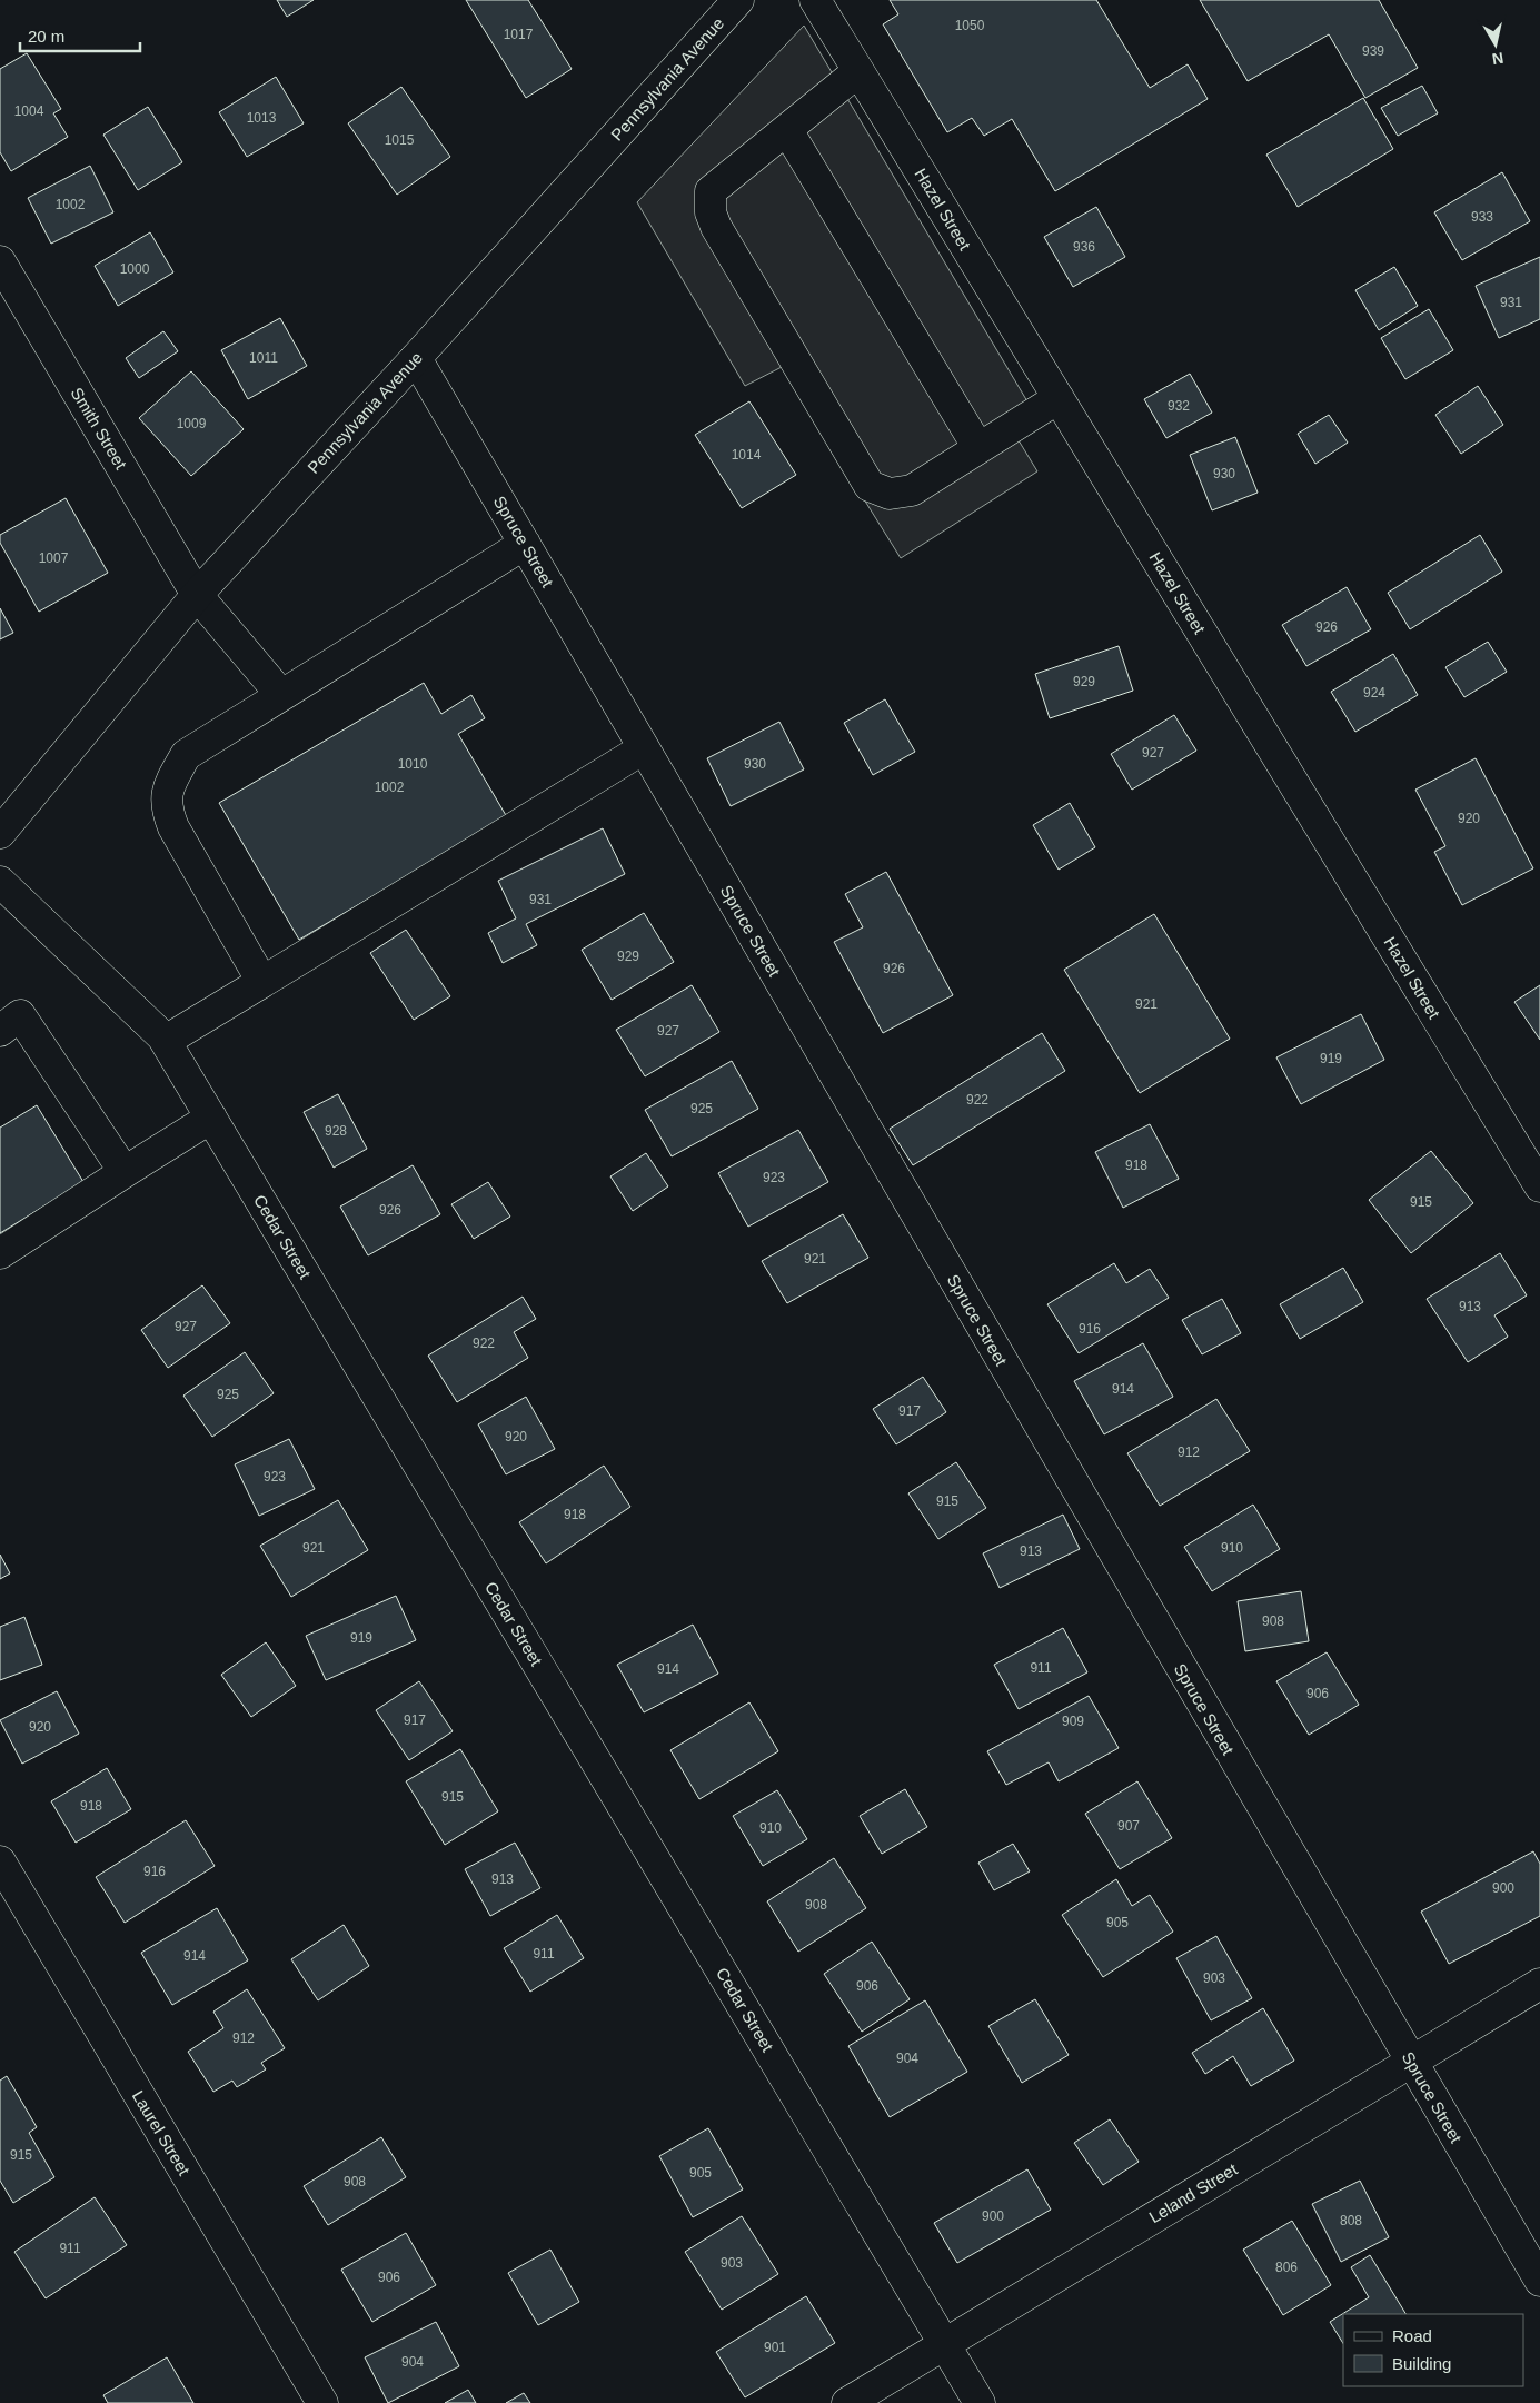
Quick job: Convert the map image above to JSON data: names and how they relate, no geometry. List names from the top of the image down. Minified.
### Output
{"streets":{"street":["Pennsylvania Avenue","Hazel Street","Smith Street","Spruce Street","Cedar Street","Laurel Street","Leland Street"]},"crossings":[["Pennsylvania Avenue","Smith Street"],["Pennsylvania Avenue","Spruce Street"],["Spruce Street","Leland Street"],["Cedar Street","Leland Street"]],"house_numbers":["1050","1017","939","1004","1013","1015","1002","933","936","1000","931","1011","932","1009","1014","930","1007","926","929","924","927","1010","930","1002","920","931","929","926","921","927","919","922","925","928","918","923","915","926","921","913","927","916","922","914","925","917","920","912","923","915","918","921","910","913","908","919","911","914","906","917","909","920","915","918","907","910","916","913","900","908","905","911","914","903","906","912","904","915","905","908","900","808","911","903","806","906","901","904"],"legend":["Road","Building"],"scale_bar":"20 m","north":"bottom"}
